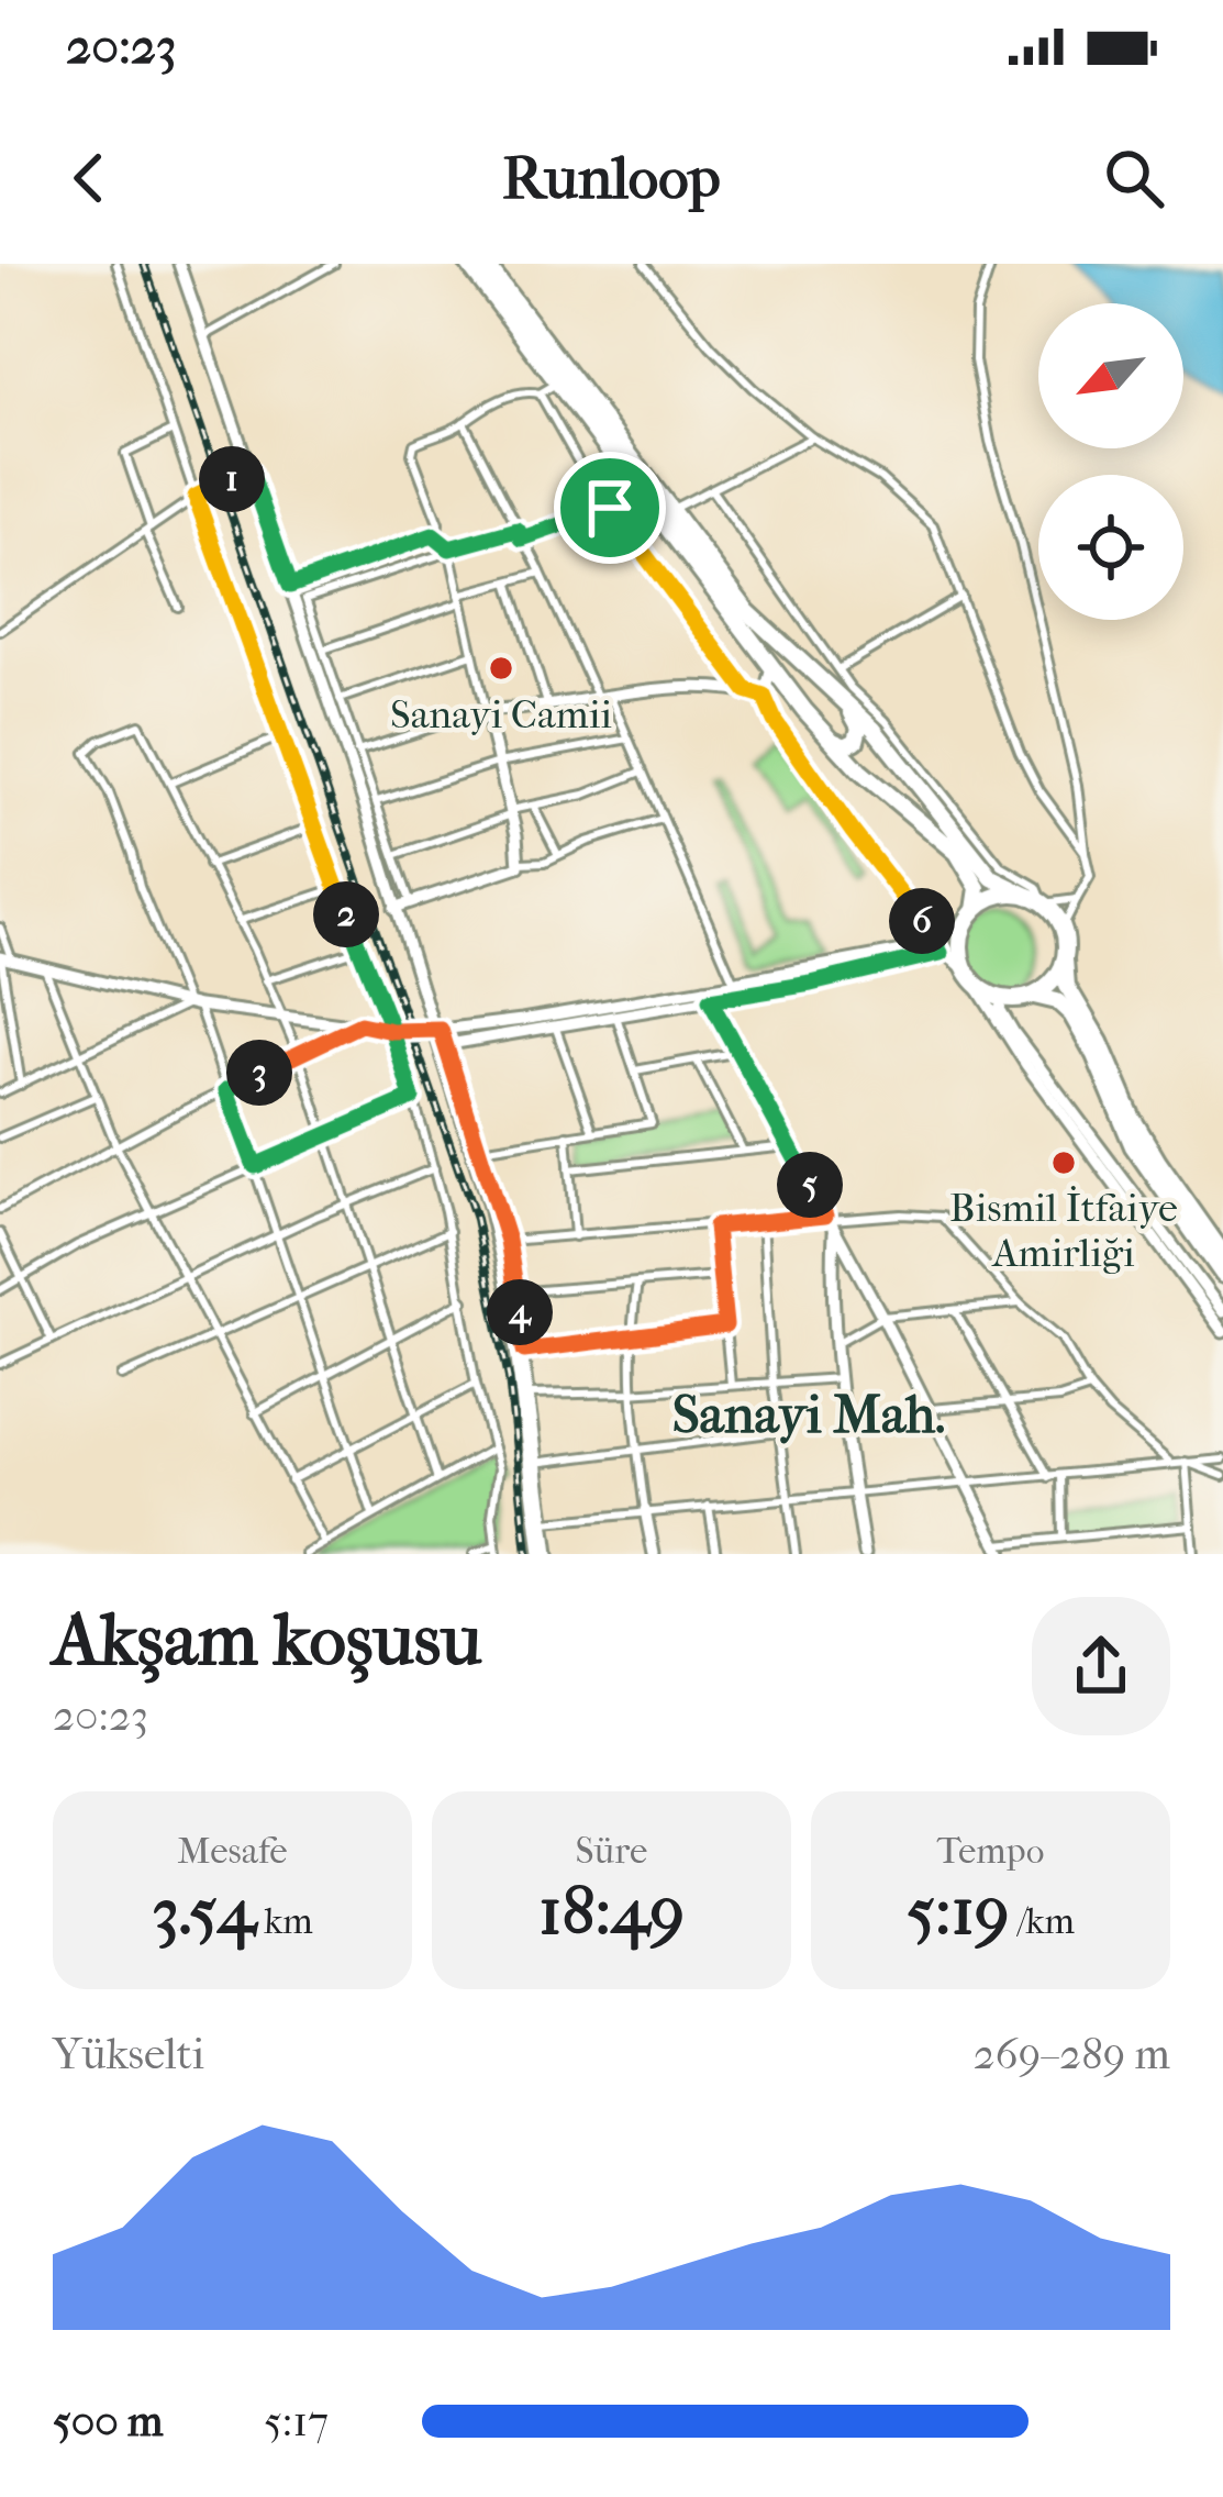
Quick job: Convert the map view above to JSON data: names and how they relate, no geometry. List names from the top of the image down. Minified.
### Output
{"districts":["Sanayi Mah."],"places":["Sanayi Camii","Bismil İtfaiye Amirliği"],"north":"bottom left","page":{"status":"20:23","header":"Runloop","pins":["1","2","6","3","5","4"],"heading":["Akşam koşusu","20:23"],"stats":[["Mesafe","3.54 km"],["Süre","18:49"],["Tempo","5:19 /km"]],"chart":["Yükselti","269–289 m"],"list":[{"name":"500 m","note":"5:17"}]}}
